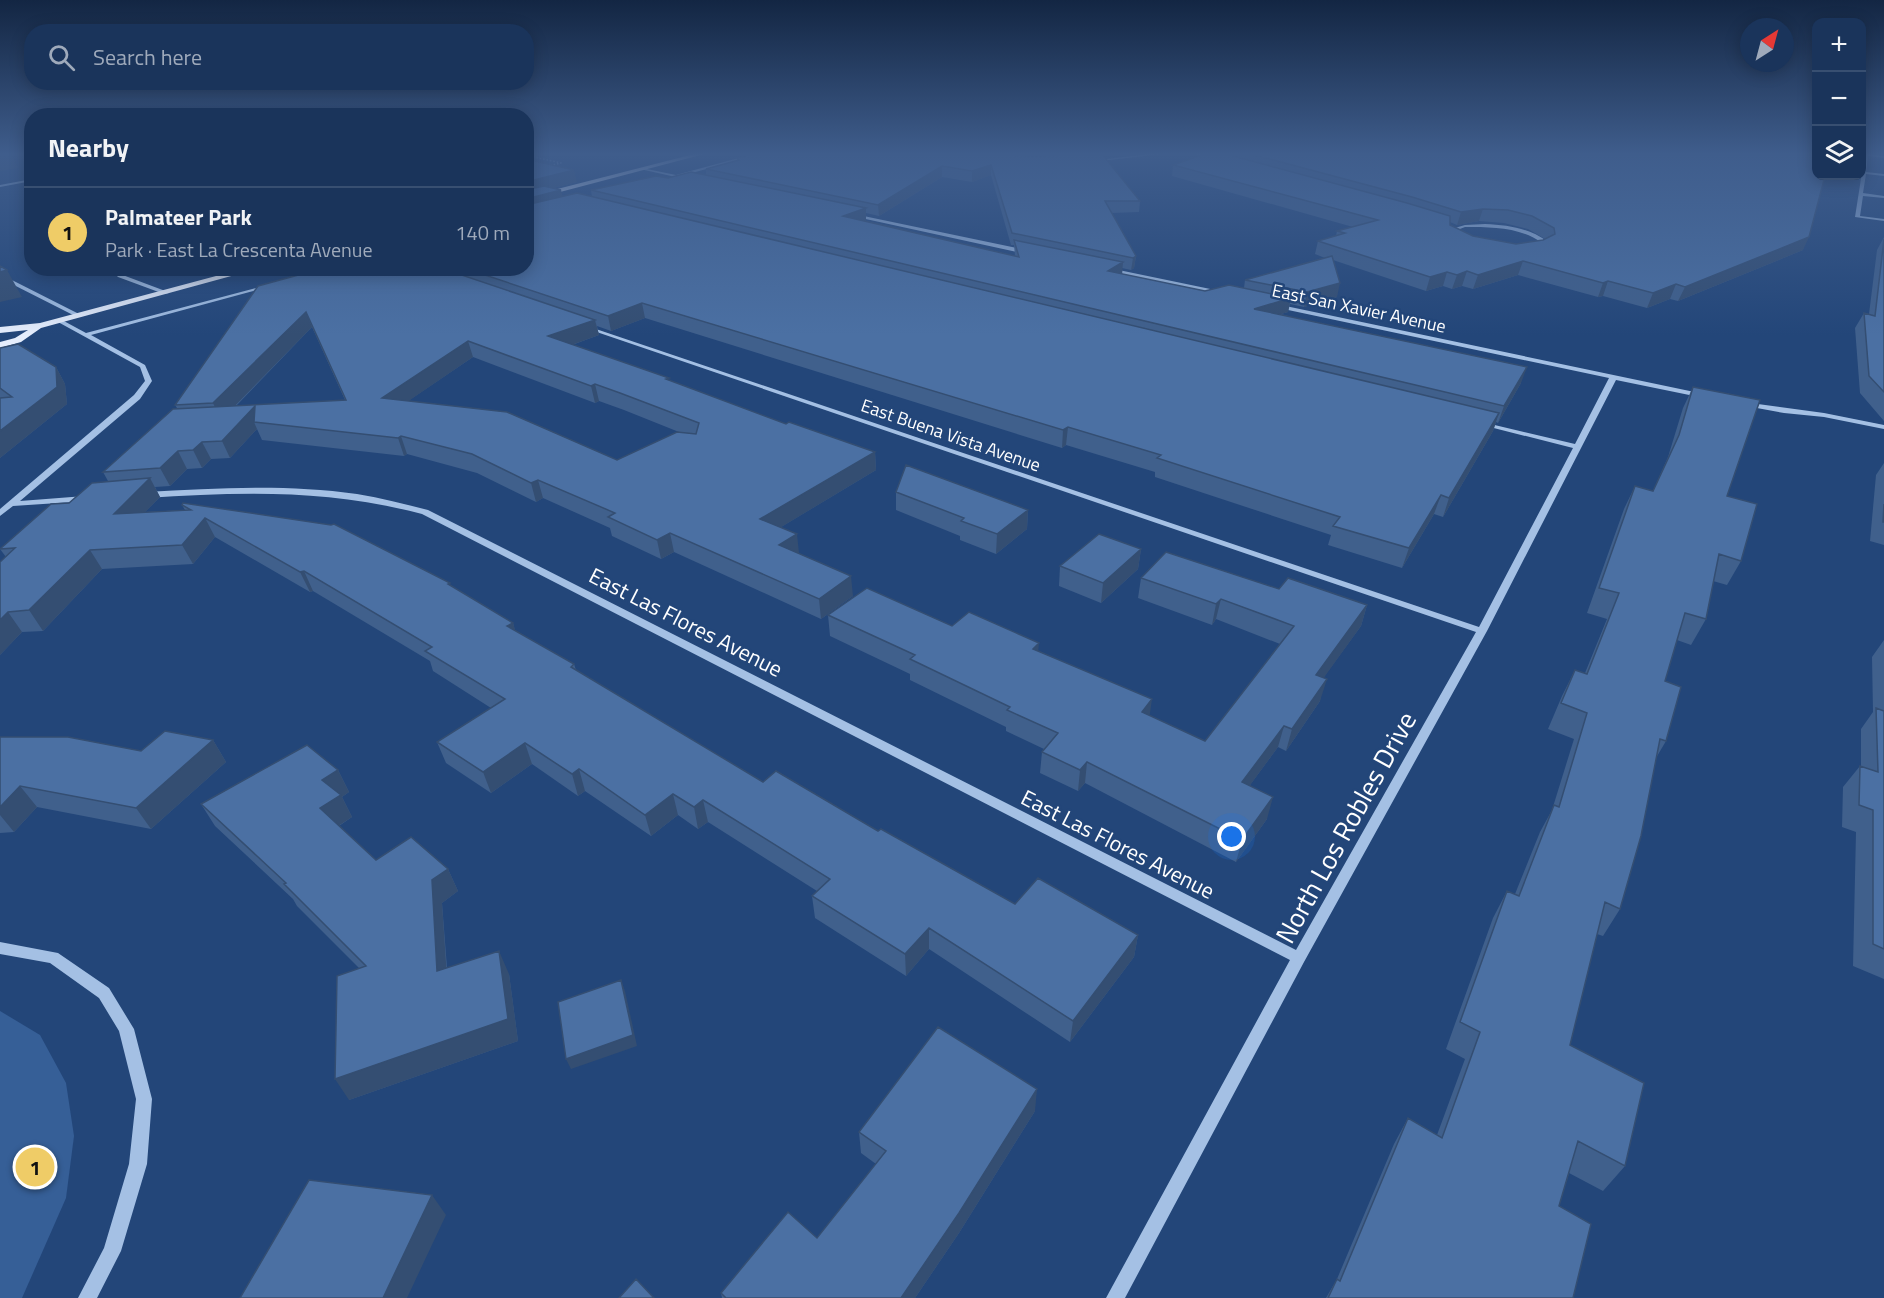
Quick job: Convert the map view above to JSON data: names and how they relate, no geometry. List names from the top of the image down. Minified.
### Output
{"streets":{"street":["East San Xavier Avenue","East Buena Vista Avenue","East Las Flores Avenue","North Los Robles Drive"]},"crossings":[["East San Xavier Avenue","North Los Robles Drive"],["East Buena Vista Avenue","North Los Robles Drive"],["East Las Flores Avenue","North Los Robles Drive"]],"north":"top right","page":{"map_buttons":["+","−"],"search":"Search here","heading":"Nearby","list":[{"mark":"1","name":"Palmateer Park","note":"Park · East La Crescenta Avenue","value":"140 m"}],"pins":"1"}}
